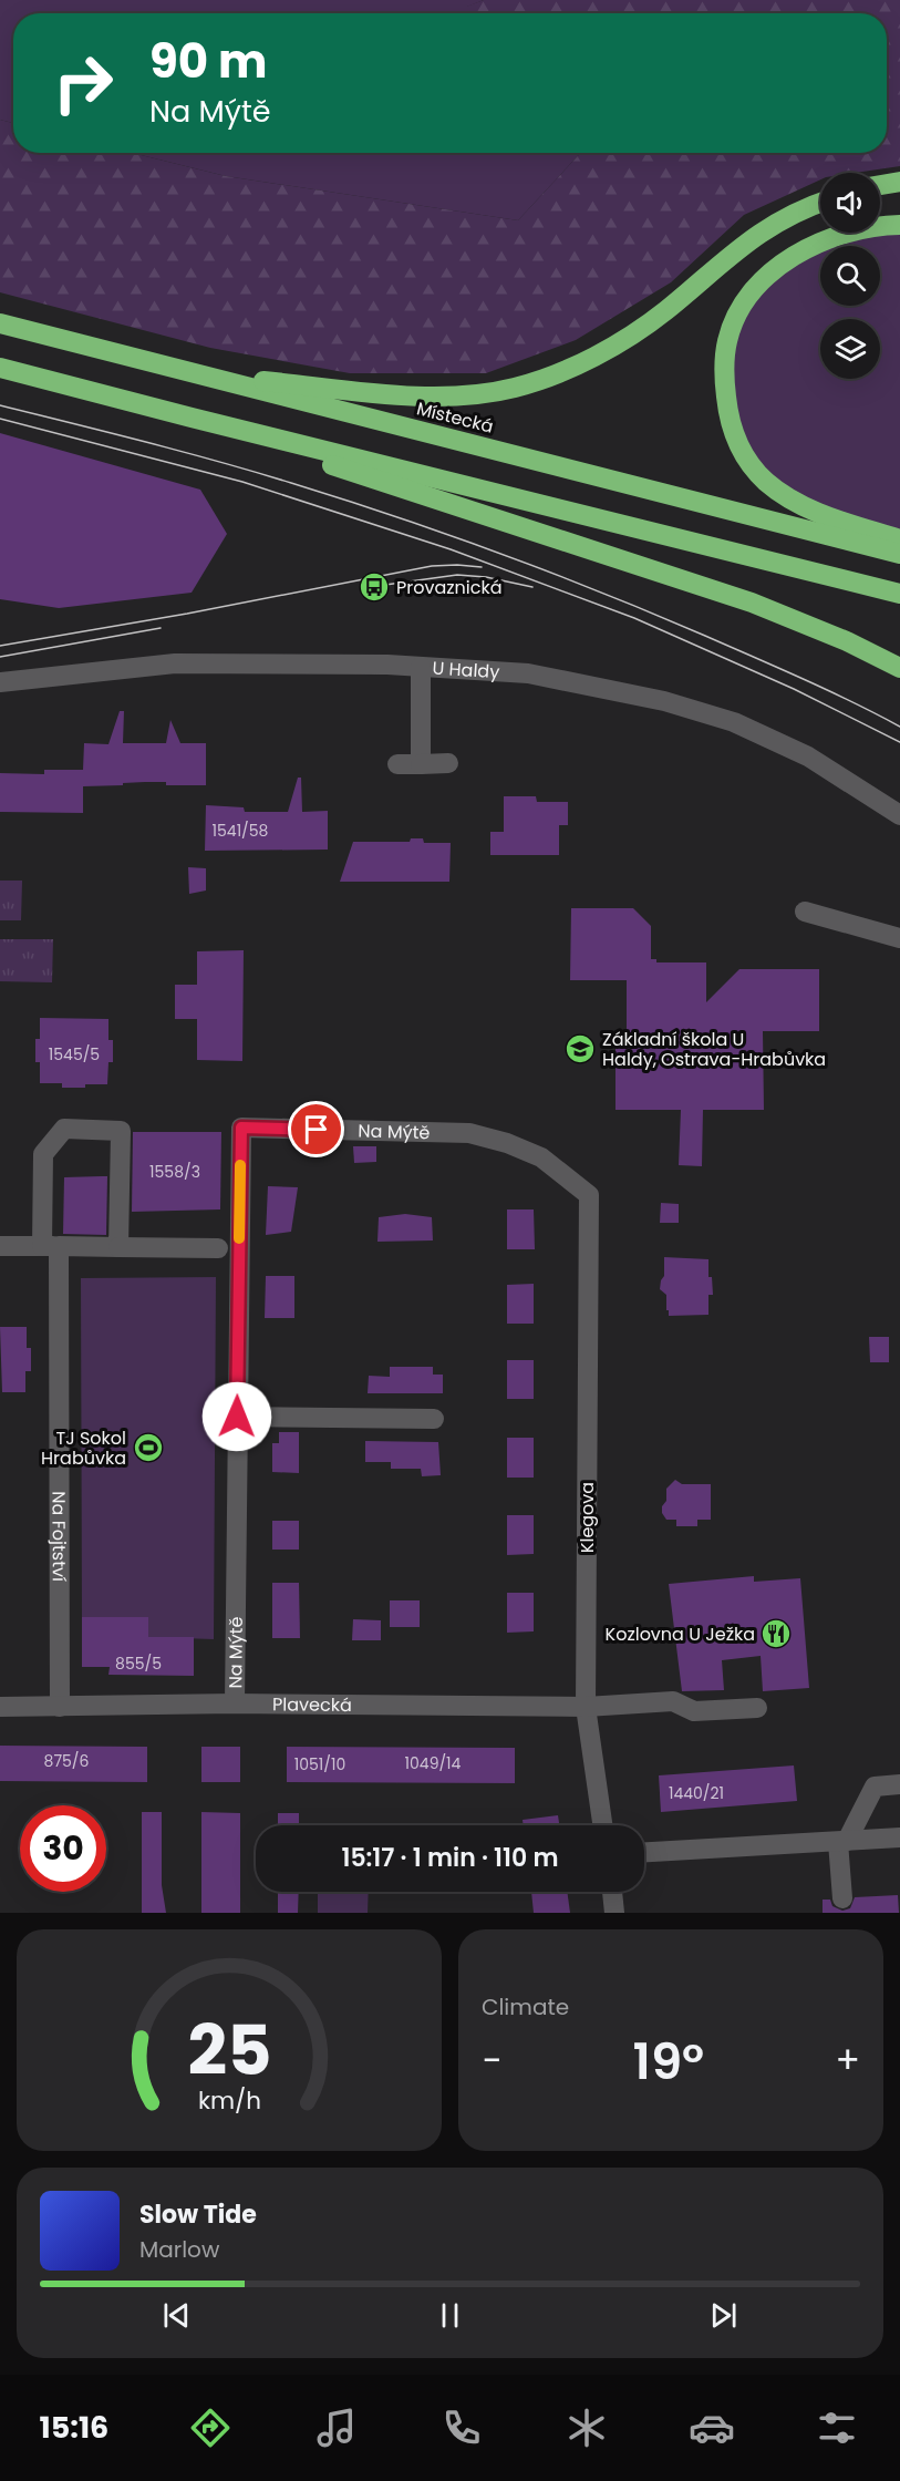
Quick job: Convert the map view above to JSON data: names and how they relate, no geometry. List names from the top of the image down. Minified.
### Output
{"streets":{"highway":["Místecká"],"street":["U Haldy","Na Mýtě","Klegova","Na Fojtství","Plavecká"]},"crossings":[["Na Mýtě","Klegova"],["Na Mýtě","Plavecká"],["Klegova","Plavecká"],["Na Fojtství","Plavecká"]],"places":{"bus stop":["Provaznická"],"school or university":["Základní škola U Haldy, Ostrava-Hrabůvka"],"sports":["TJ Sokol Hrabůvka"],"restaurant":["Kozlovna U Ježka"]},"house_numbers":["1541/58","1545/5","1558/3","855/5","875/6","1049/14","1051/10","1440/21"],"page":{"turn":["90 m","Na Mýtě"],"limit":"30","trip":"15:17 · 1 min · 110 m","tile":"Climate","heat":["−","19°","+"],"song":["Slow Tide","Marlow"],"tabs":"15:16","gauge":["25","km/h"]}}
